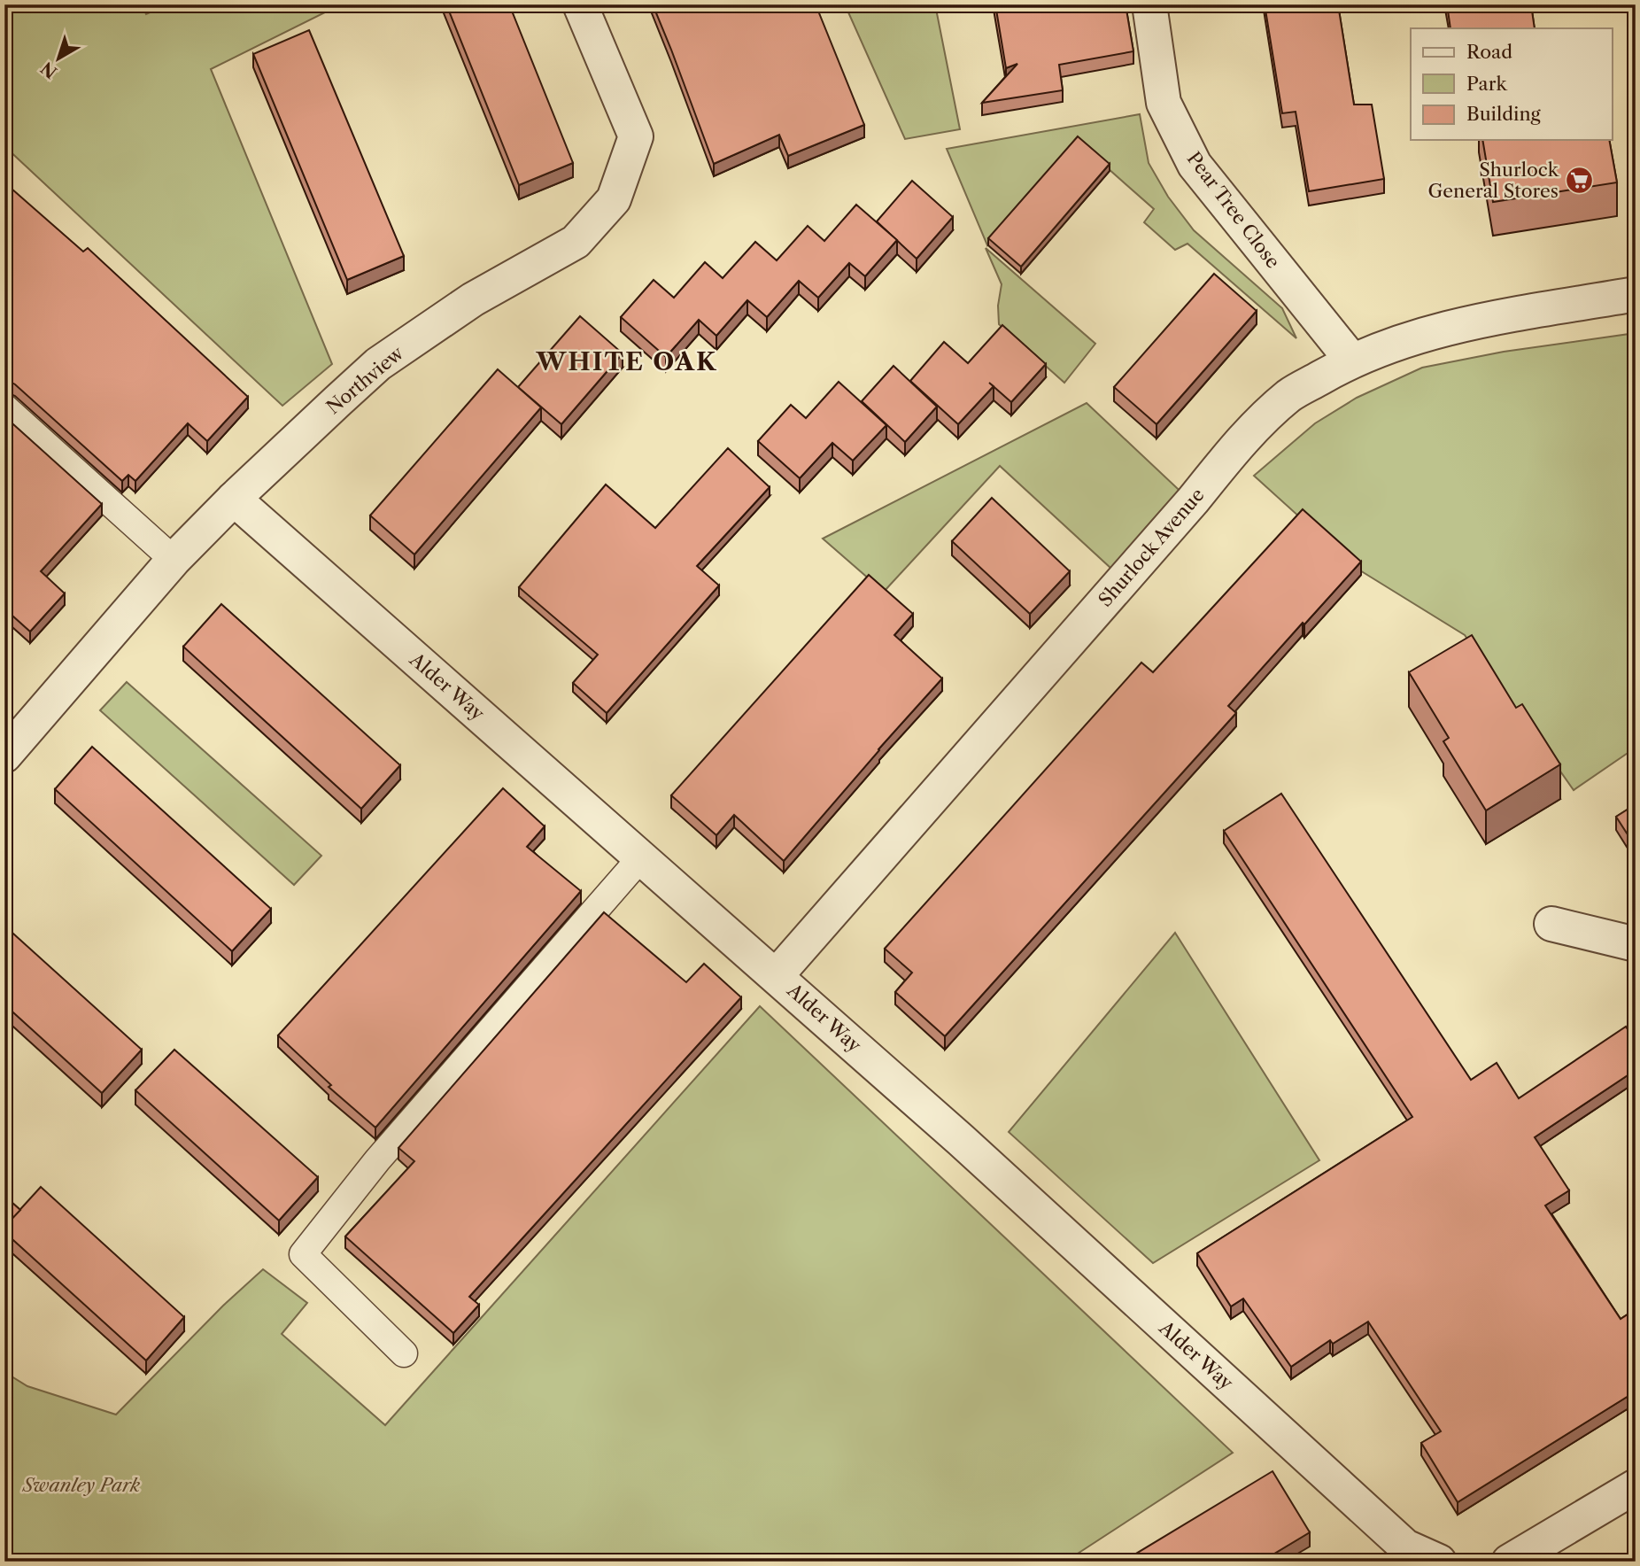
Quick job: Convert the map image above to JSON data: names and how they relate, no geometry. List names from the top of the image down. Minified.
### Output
{"streets":{"street":["Pear Tree Close","Northview","Shurlock Avenue","Alder Way"]},"crossings":[["Pear Tree Close","Shurlock Avenue"],["Northview","Alder Way"],["Shurlock Avenue","Alder Way"]],"districts":["WHITE OAK"],"parks":["Swanley Park"],"places":{"supermarket":["Shurlock General Stores"]},"legend":["Road","Park","Building"],"north":"bottom left"}
